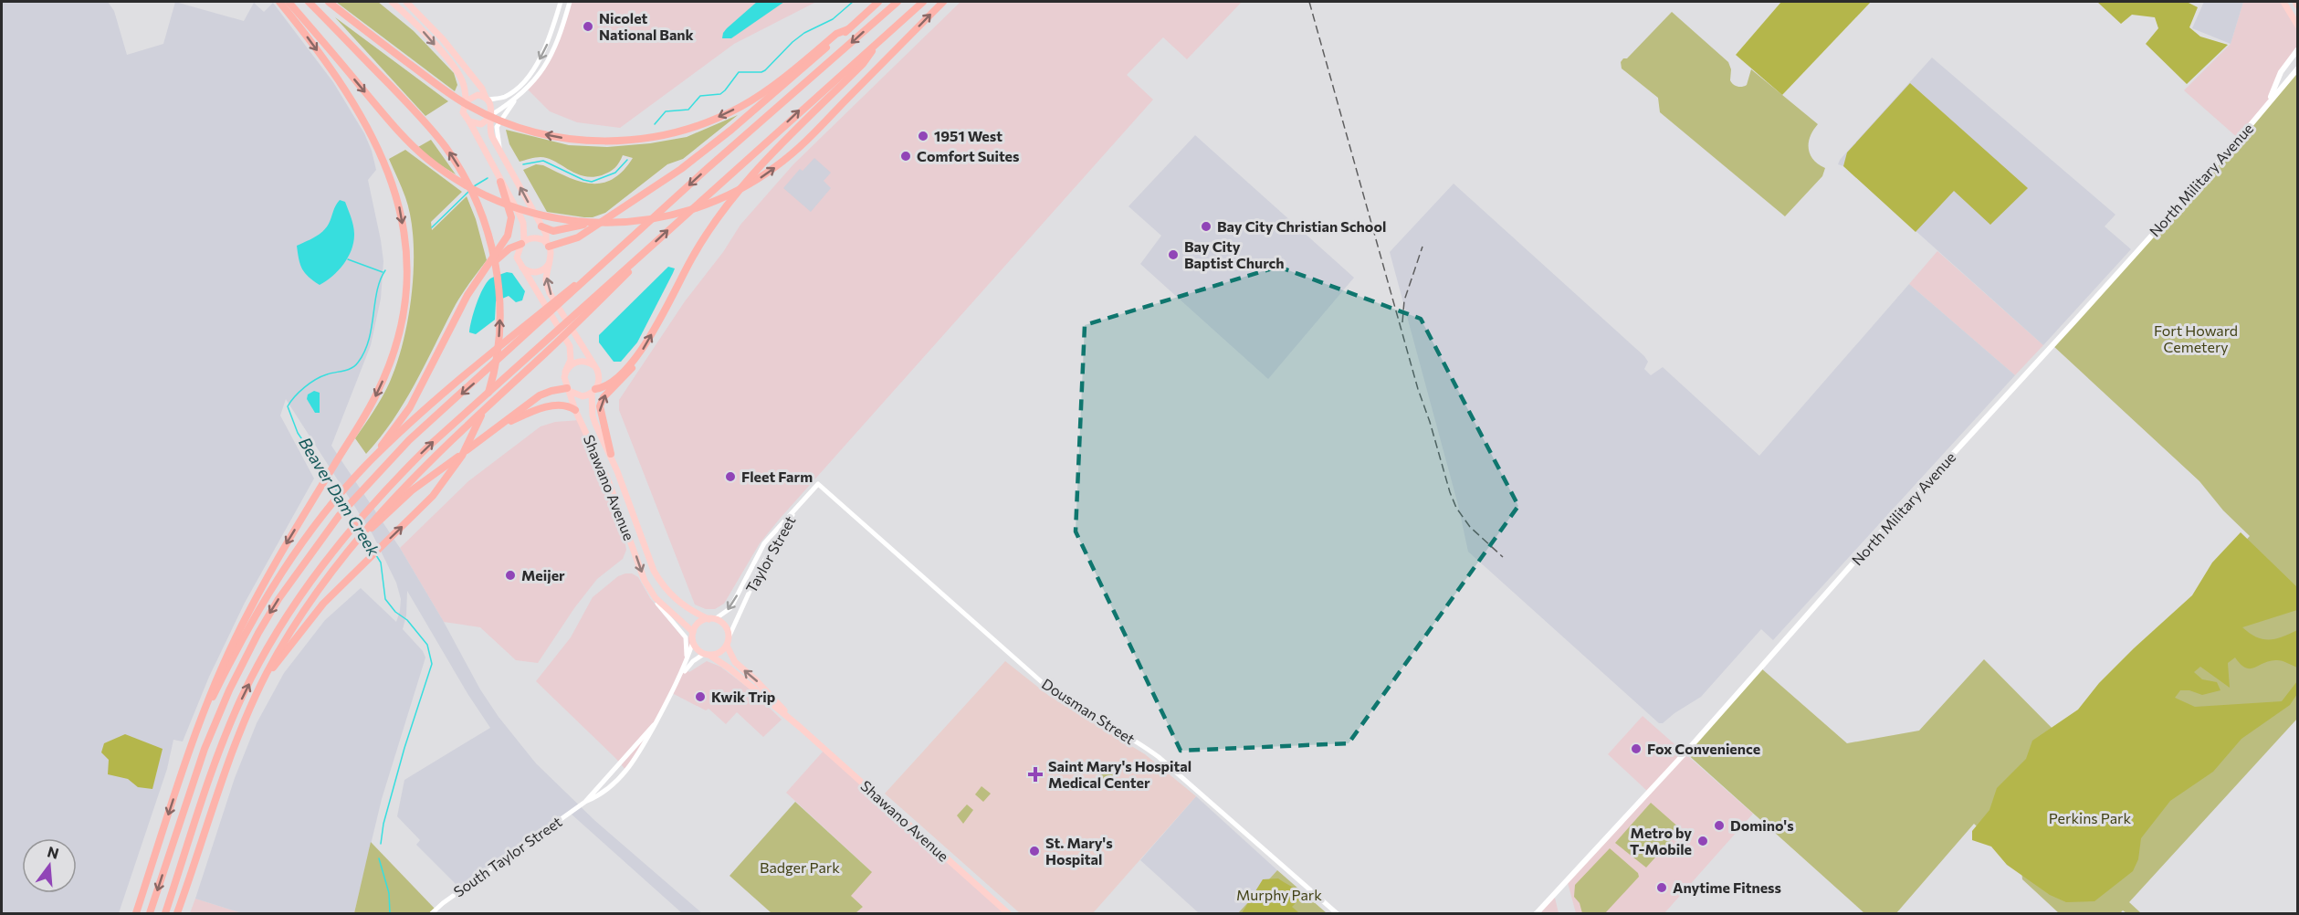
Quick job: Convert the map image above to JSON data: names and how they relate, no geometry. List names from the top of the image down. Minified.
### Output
{"streets":{"main road":["North Military Avenue","Shawano Avenue"],"street":["Taylor Street","Dousman Street","South Taylor Street"]},"crossings":[["Shawano Avenue","Taylor Street"],["Shawano Avenue","South Taylor Street"],["Taylor Street","Dousman Street"],["Taylor Street","South Taylor Street"]],"water":["Beaver Dam Creek"],"parks":["Fort Howard Cemetery","Perkins Park","Badger Park","Murphy Park"],"places":{"other":["Nicolet National Bank","1951 West","Comfort Suites","Bay City Christian School","Bay City Baptist Church","Fleet Farm","Meijer","Kwik Trip","Fox Convenience","Domino's","Metro by T-Mobile","St. Mary's Hospital","Anytime Fitness"],"health":["Saint Mary's Hospital Medical Center"]},"north":"top"}
